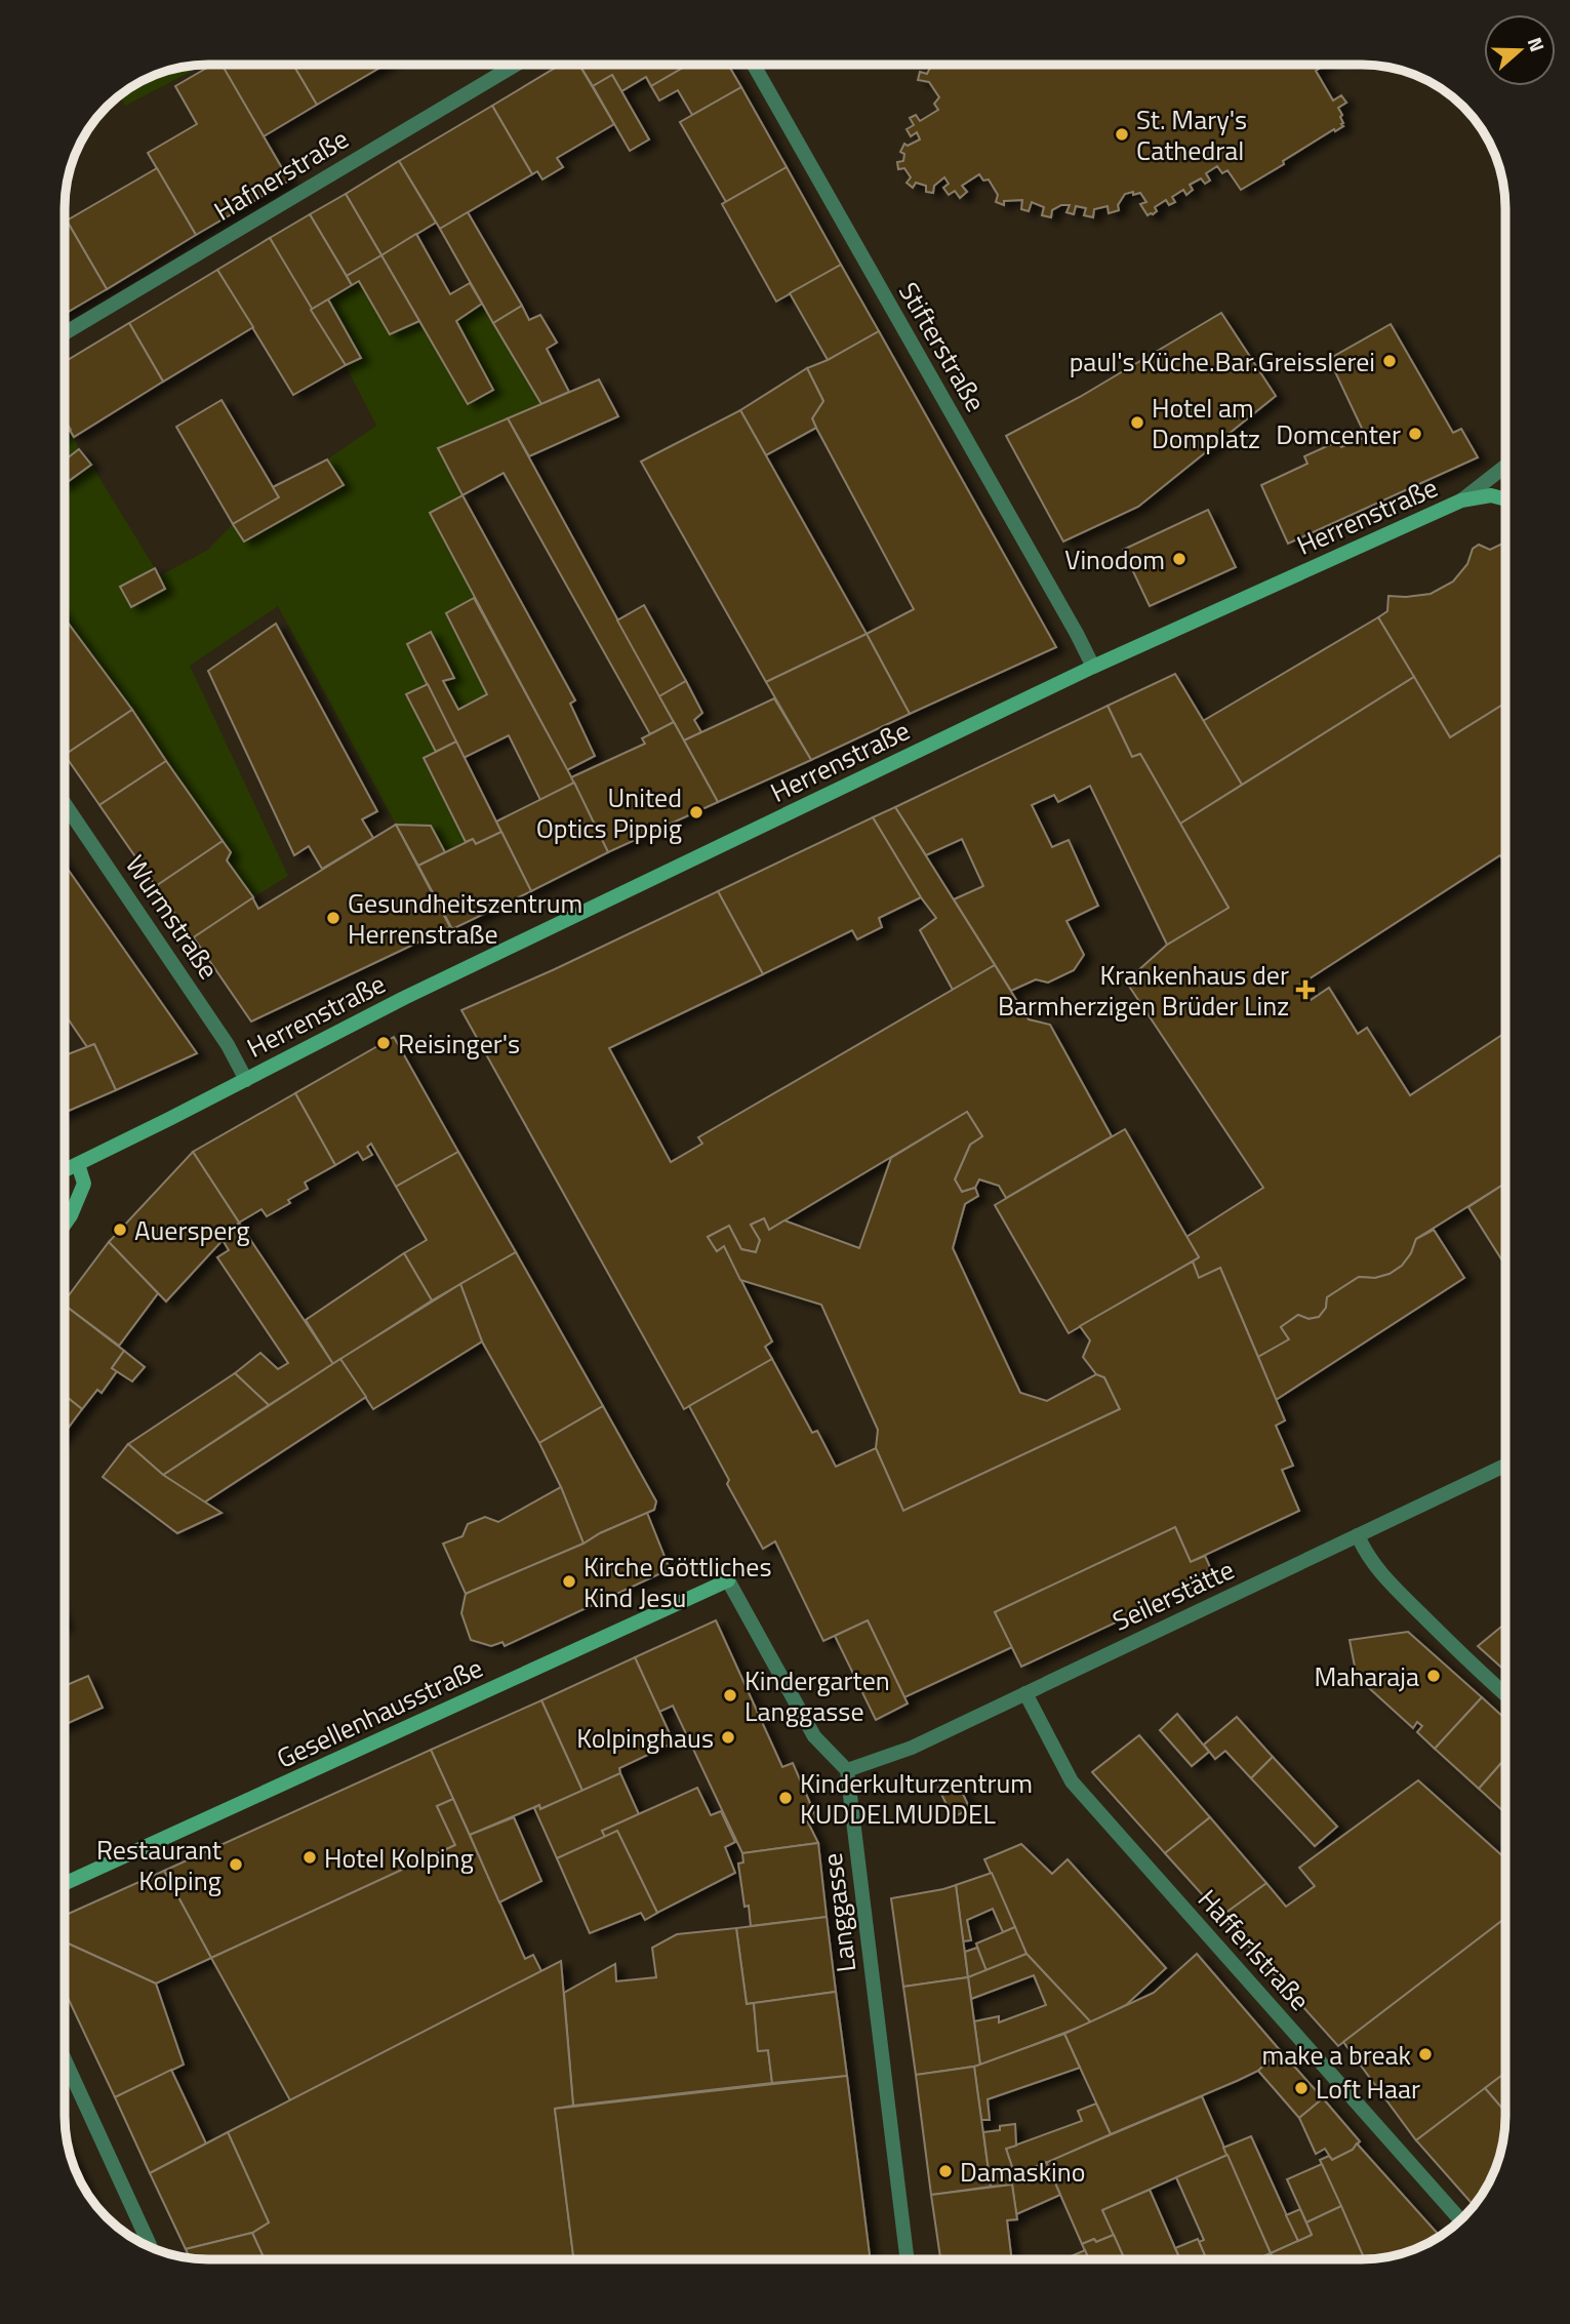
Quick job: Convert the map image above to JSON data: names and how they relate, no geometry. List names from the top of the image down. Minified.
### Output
{"streets":{"street":["Hafnerstraße","Stifterstraße","Herrenstraße","Wurmstraße","Seilerstätte","Gesellenhausstraße","Langgasse","Hafferlstraße"]},"crossings":[["Stifterstraße","Herrenstraße"],["Herrenstraße","Wurmstraße"],["Seilerstätte","Gesellenhausstraße"],["Seilerstätte","Langgasse"],["Seilerstätte","Hafferlstraße"],["Gesellenhausstraße","Langgasse"]],"places":{"other":["St. Mary's Cathedral","paul's Küche.Bar.Greisslerei","Hotel am Domplatz","Domcenter","Vinodom","United Optics Pippig","Gesundheitszentrum Herrenstraße","Reisinger's","Auersperg","Kirche Göttliches Kind Jesu","Maharaja","Kindergarten Langgasse","Kolpinghaus","Kinderkulturzentrum KUDDELMUDDEL","Hotel Kolping","Restaurant Kolping","make a break","Loft Haar","Damaskino"],"health":["Krankenhaus der Barmherzigen Brüder Linz"]},"north":"right"}
